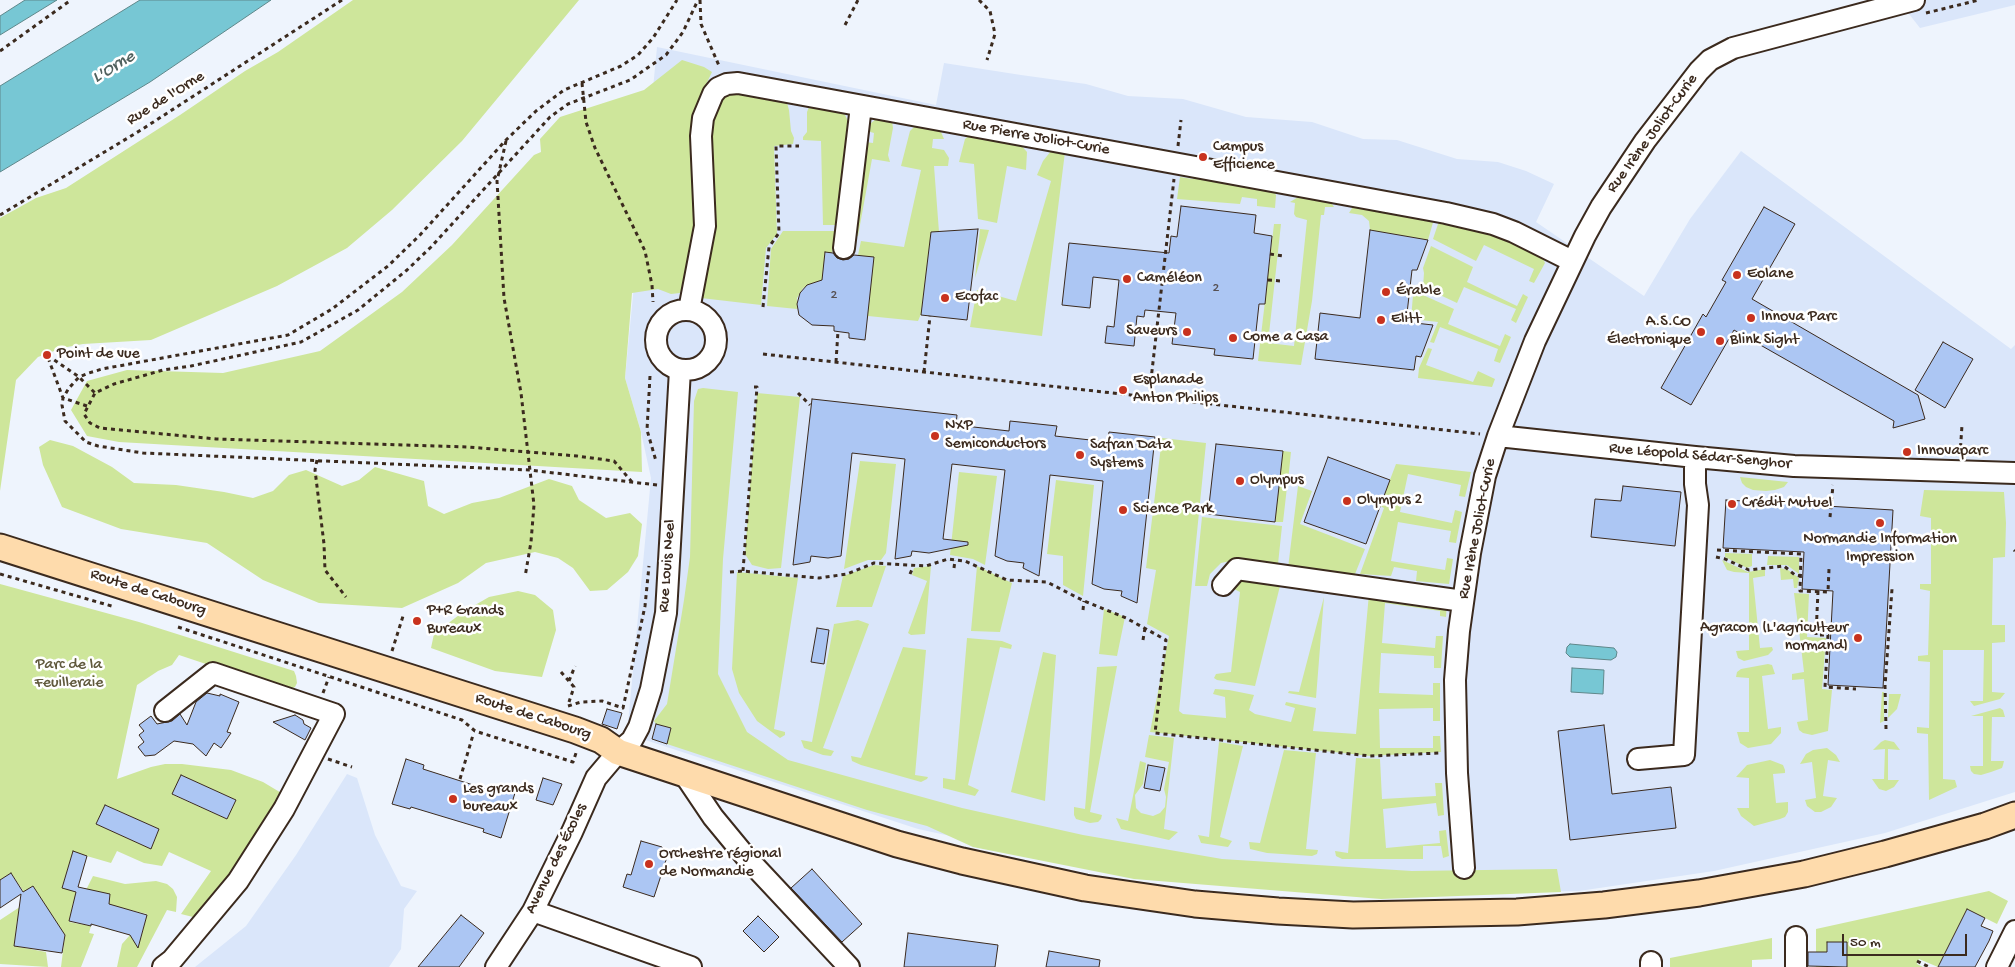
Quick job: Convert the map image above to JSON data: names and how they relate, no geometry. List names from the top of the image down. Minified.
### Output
{"streets":{"main road":["Route de Cabourg"],"street":["Rue Irène Joliot-Curie","Rue Pierre Joliot-Curie","Rue Léopold Sédar-Senghor","Rue Louis Neel","Avenue des Écoles"],"path":["Rue de l'Orne"]},"crossings":[["Rue Irène Joliot-Curie","Rue Pierre Joliot-Curie"],["Rue Irène Joliot-Curie","Rue Léopold Sédar-Senghor"],["Rue Louis Neel","Route de Cabourg"],["Rue Louis Neel","Avenue des Écoles"],["Route de Cabourg","Avenue des Écoles"]],"water":["L'Orne"],"parks":["Parc de la Feuilleraie"],"places":["Campus Efficience","Eolane","Caméléon","Érable","Ecofac","Innova Parc","Elitt","Saveurs","A.S.CO Électronique","Come a Casa","Blink Sight","Point de vue","Esplanade Anton Philips","NXP Semiconductors","Innovaparc","Safran Data Systems","Olympus","Olympus 2","Crédit Mutuel","Science Park","Normandie Information Impression","P+R Grands Bureaux","Agracom (L'agriculteur normand)","Les grands bureaux","Orchestre régional de Normandie"],"house_numbers":["2","2"],"scale_bar":"50 m"}
